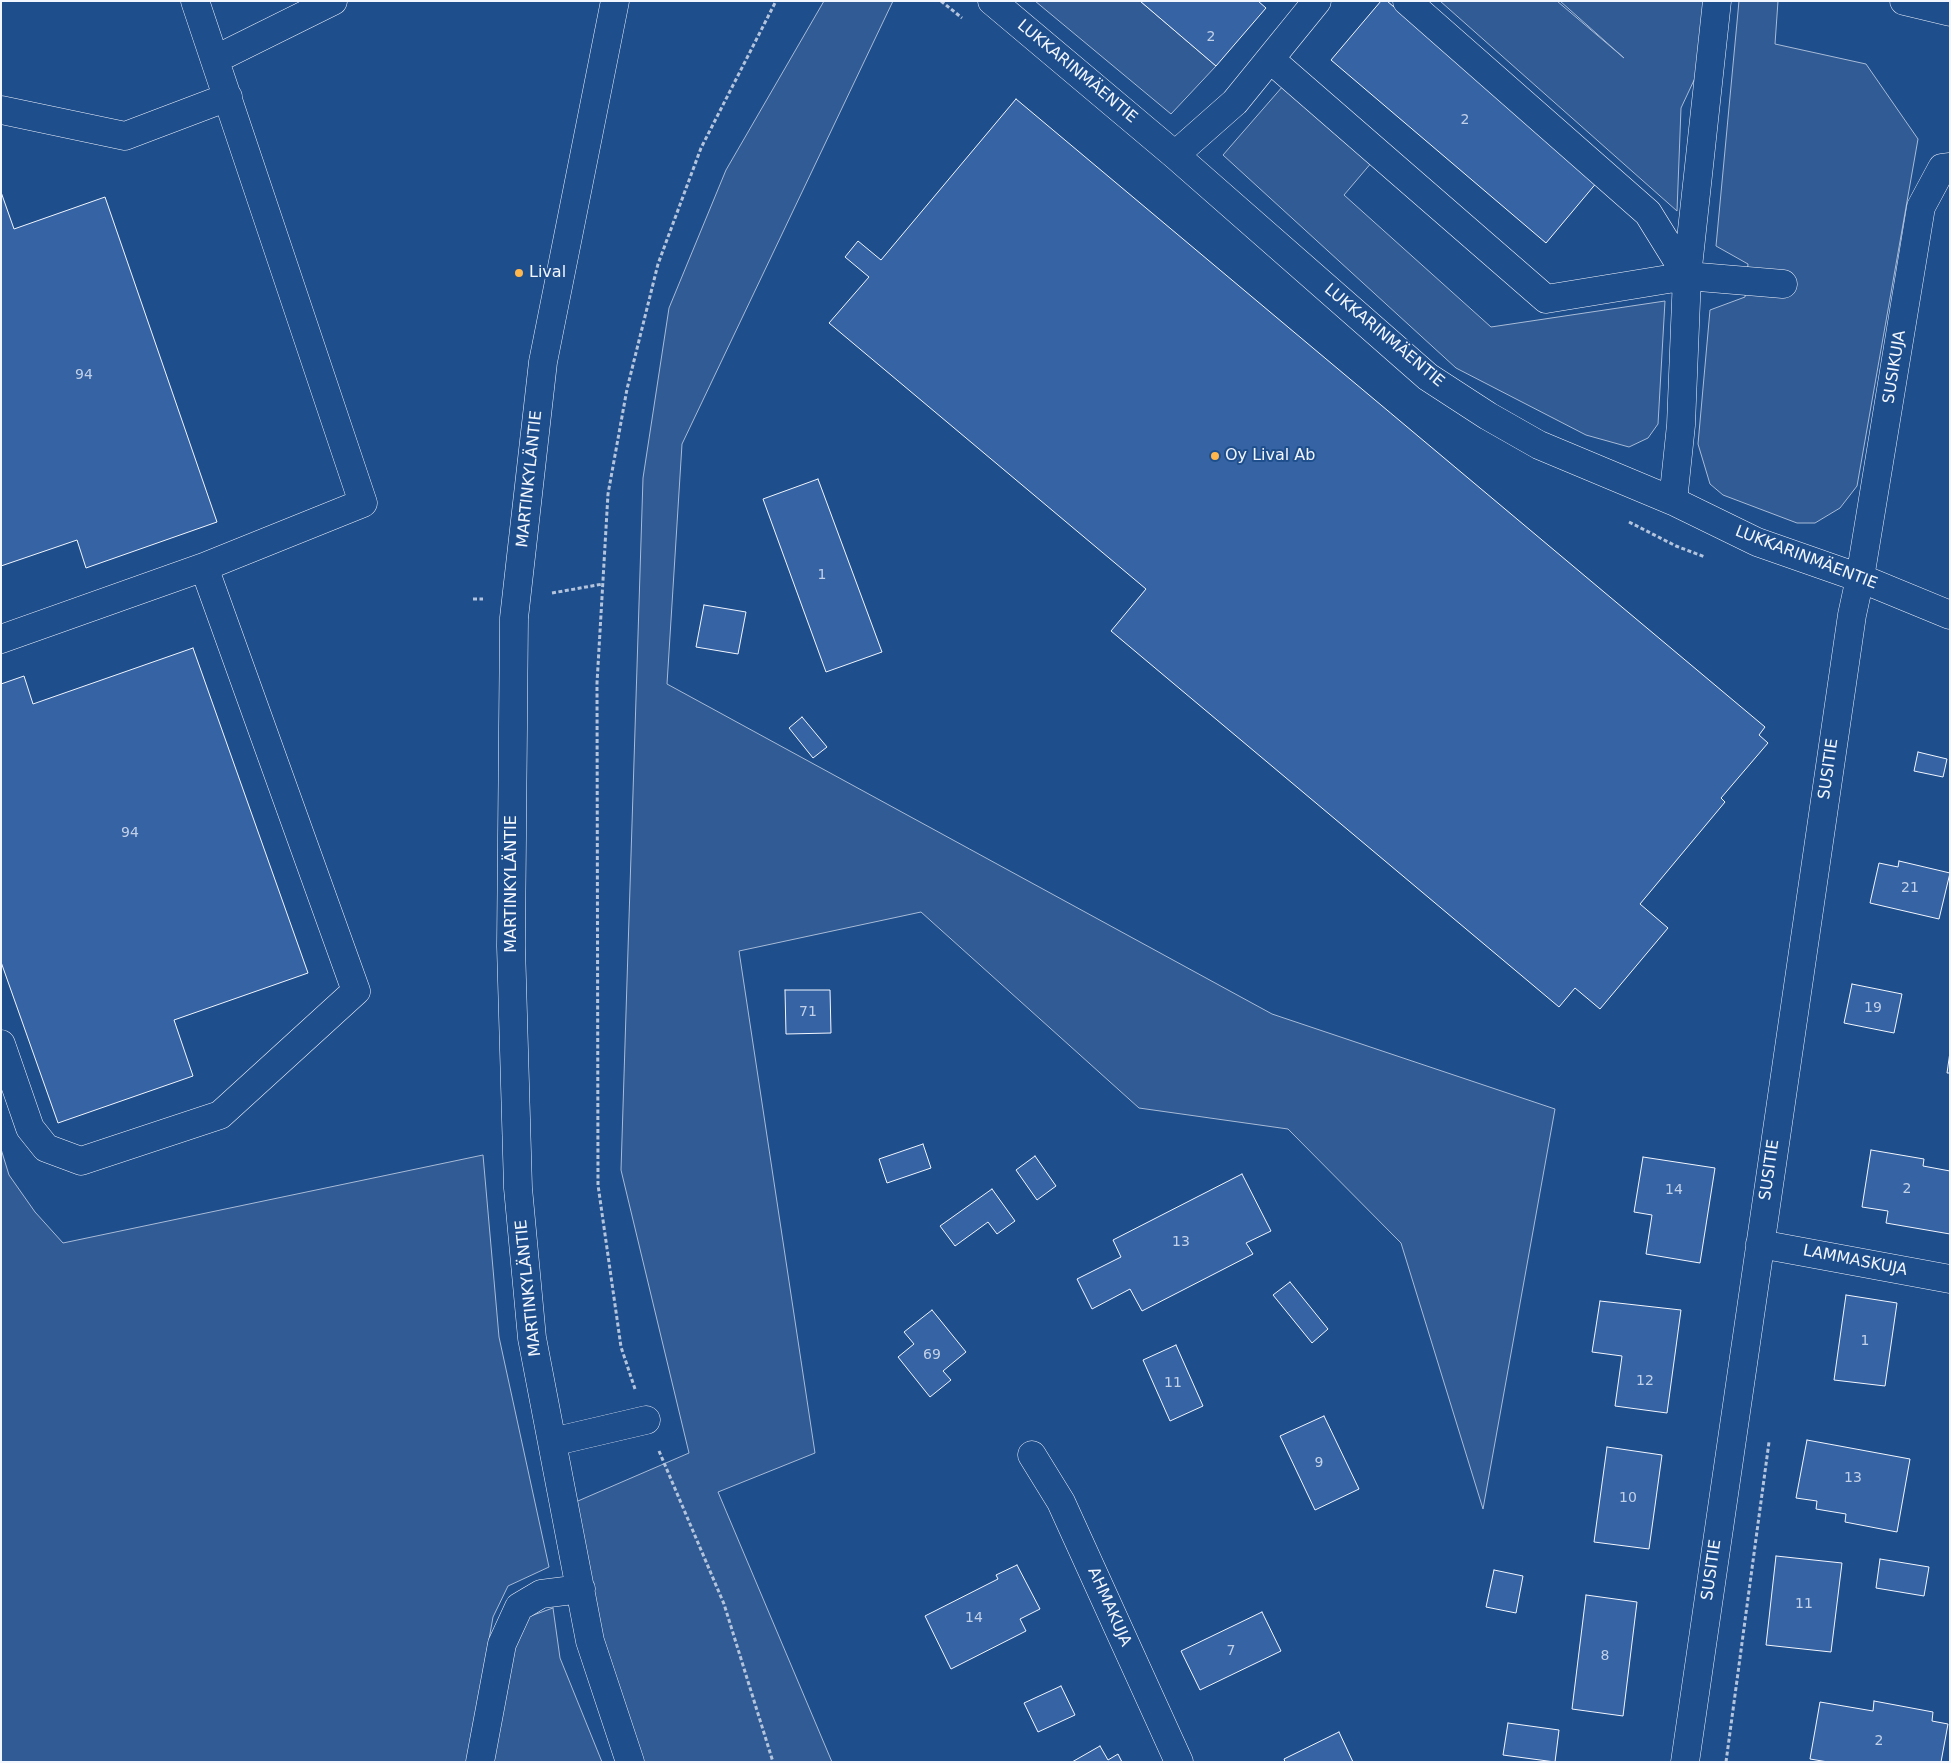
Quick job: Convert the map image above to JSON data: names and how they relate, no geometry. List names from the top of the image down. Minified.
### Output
{"streets":{"street":["LUKKARINMÄENTIE","SUSIKUJA","MARTINKYLÄNTIE","SUSITIE","LAMMASKUJA","AHMAKUJA"]},"crossings":[["LUKKARINMÄENTIE","SUSIKUJA"],["LUKKARINMÄENTIE","SUSITIE"],["SUSIKUJA","SUSITIE"],["SUSITIE","LAMMASKUJA"]],"places":["Lival","Oy Lival Ab"],"house_numbers":["2","2","94","1","94","21","19","71","2","14","13","1","69","12","11","9","13","10","11","14","7","8","2"]}
